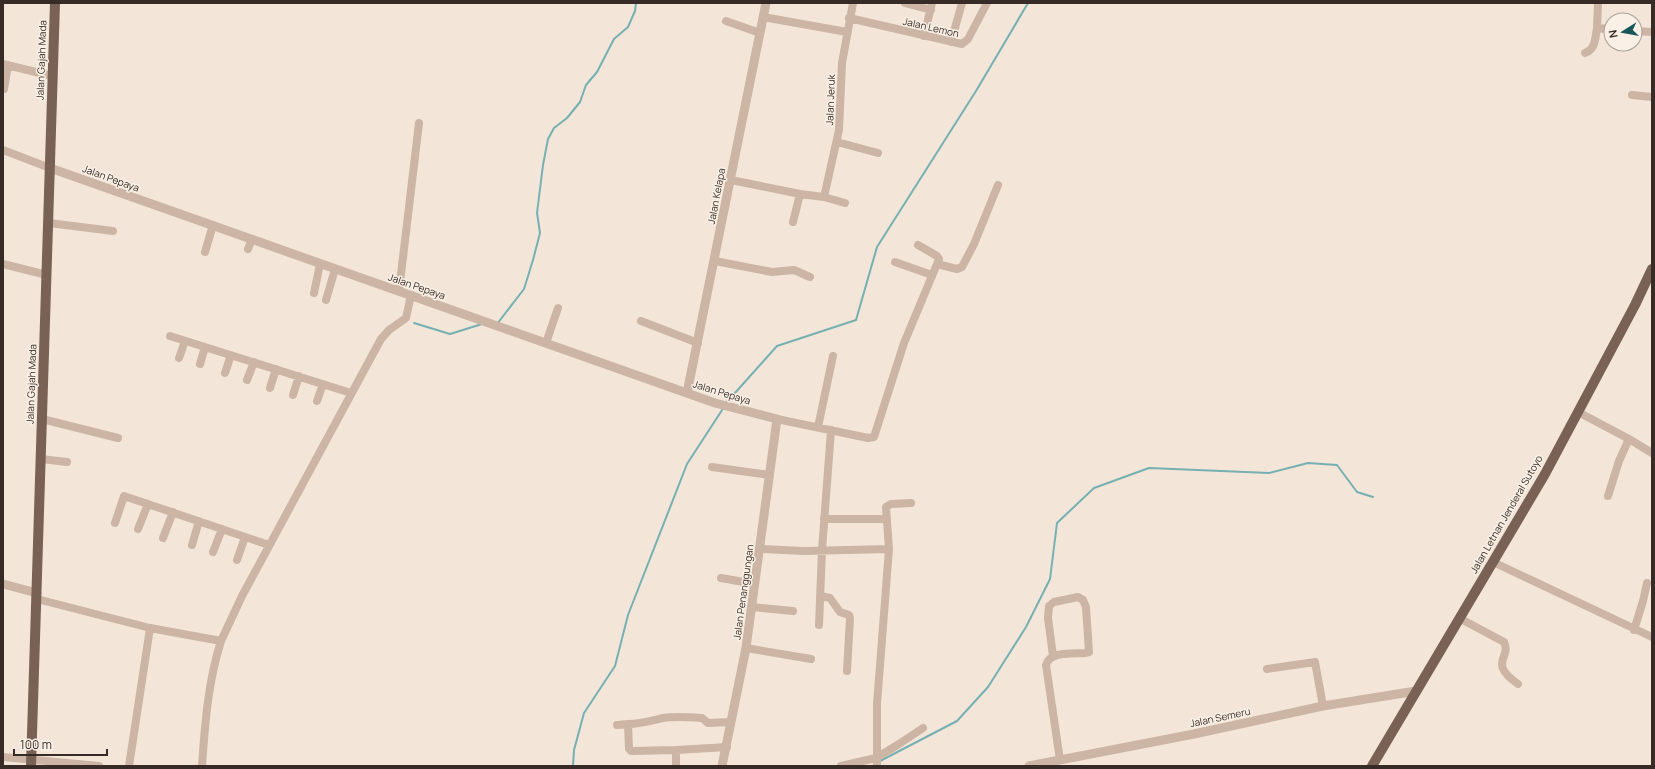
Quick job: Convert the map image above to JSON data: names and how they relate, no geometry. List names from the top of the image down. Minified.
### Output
{"streets":{"main road":["Jalan Gajah Mada","Jalan Letnan Jenderal Sutoyo"],"street":["Jalan Lemon","Jalan Jeruk","Jalan Pepaya","Jalan Kelapa","Jalan Penanggungan","Jalan Semeru"]},"crossings":[["Jalan Lemon","Jalan Jeruk"],["Jalan Gajah Mada","Jalan Pepaya"],["Jalan Pepaya","Jalan Kelapa"],["Jalan Pepaya","Jalan Penanggungan"],["Jalan Letnan Jenderal Sutoyo","Jalan Semeru"]],"scale_bar":"100 m","north":"left"}
